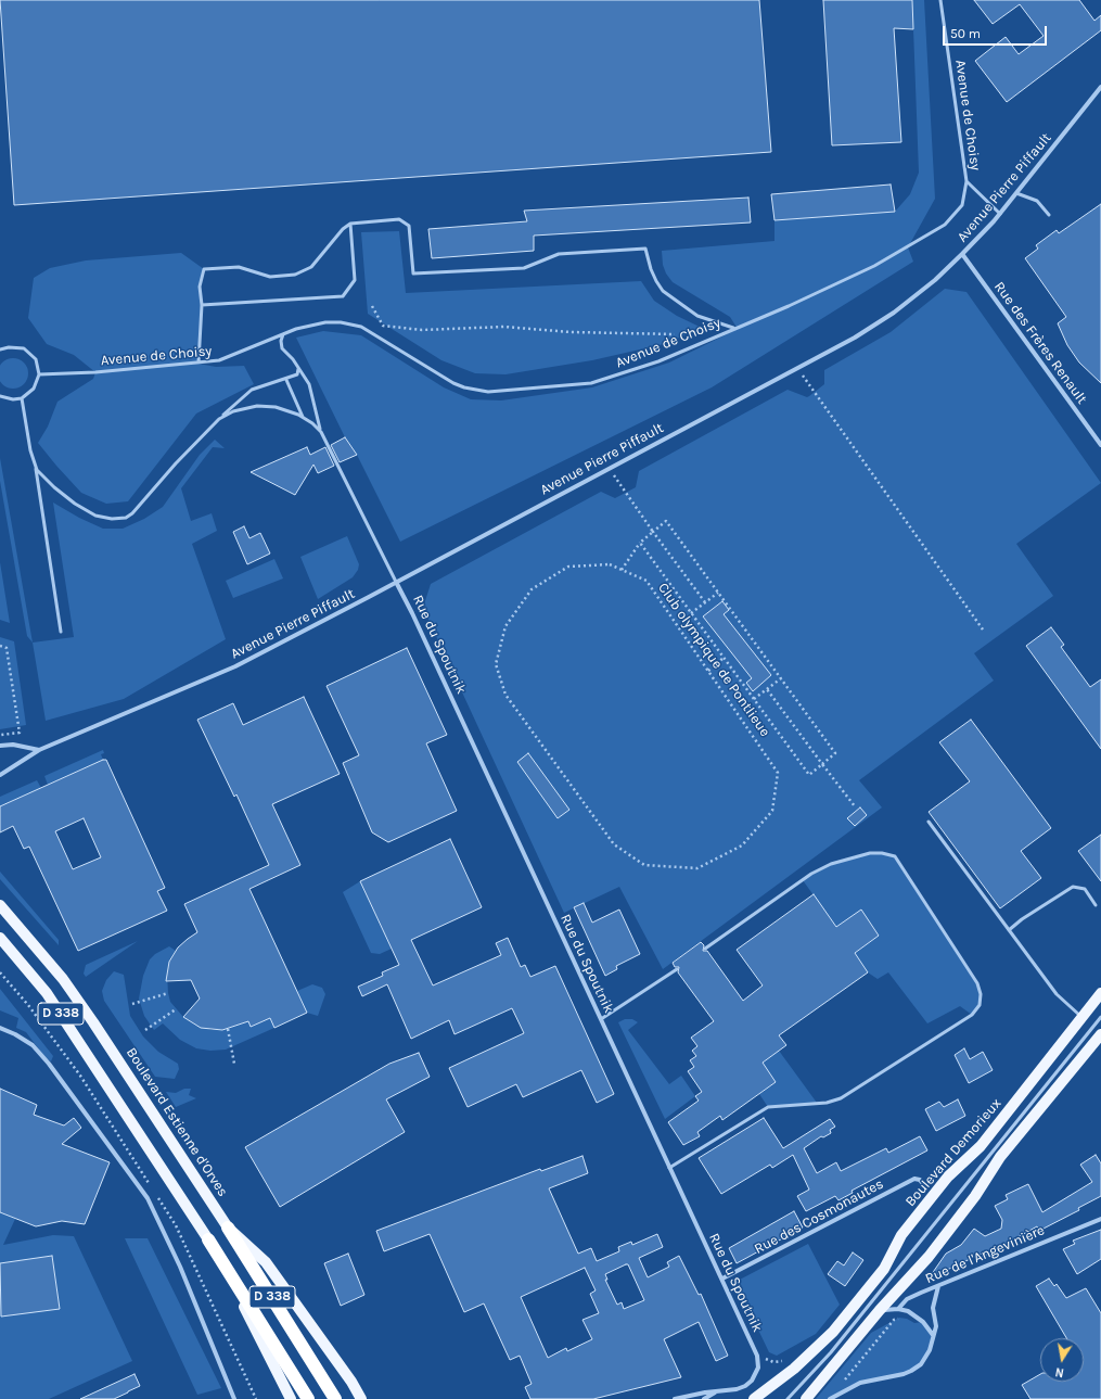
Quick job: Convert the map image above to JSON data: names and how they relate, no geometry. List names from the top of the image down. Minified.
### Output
{"streets":{"highway":["D 338","Boulevard Estienne d'Orves"],"main road":["Boulevard Demorieux"],"street":["Avenue Pierre Piffault","Rue des Frères Renault","Rue du Spoutnik","Rue des Cosmonautes","Rue de l'Angevinière"],"lane":["Avenue de Choisy"],"path":["Club olympique de Pontlieue"]},"crossings":[["Avenue Pierre Piffault","Rue des Frères Renault"],["Avenue Pierre Piffault","Rue du Spoutnik"],["Rue du Spoutnik","Rue des Cosmonautes"]],"scale_bar":"50 m","north":"bottom"}
